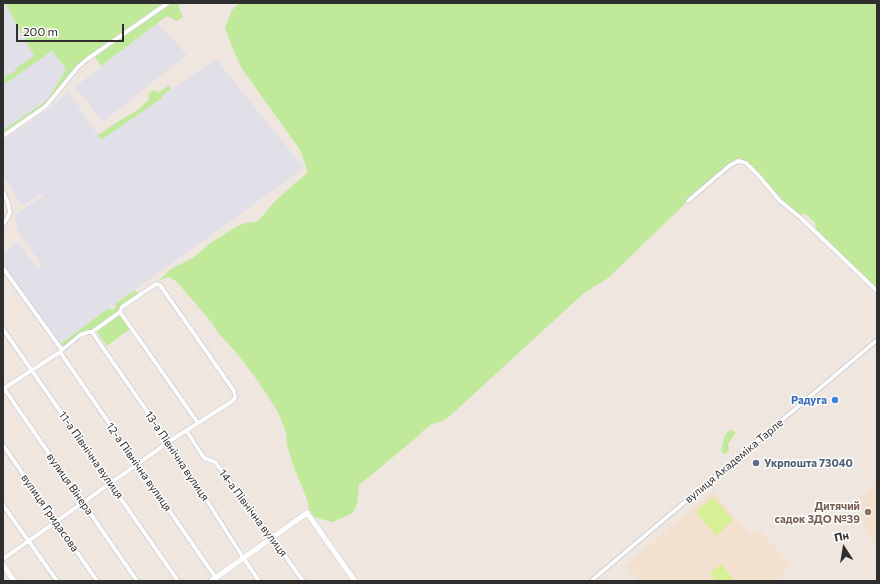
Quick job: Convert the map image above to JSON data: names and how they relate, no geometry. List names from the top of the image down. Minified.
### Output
{"streets":{"street":["11-а Північна вулиця","13-а Північна вулиця","вулиця Академіка Тарле","12-а Північна вулиця","вулиця Вінера","вулиця Гридасова","14-а Північна вулиця"]},"places":["Радуга","Укрпошта 73040","Дитячий садок ЗДО №39"],"scale_bar":"200 m","north":"top"}
